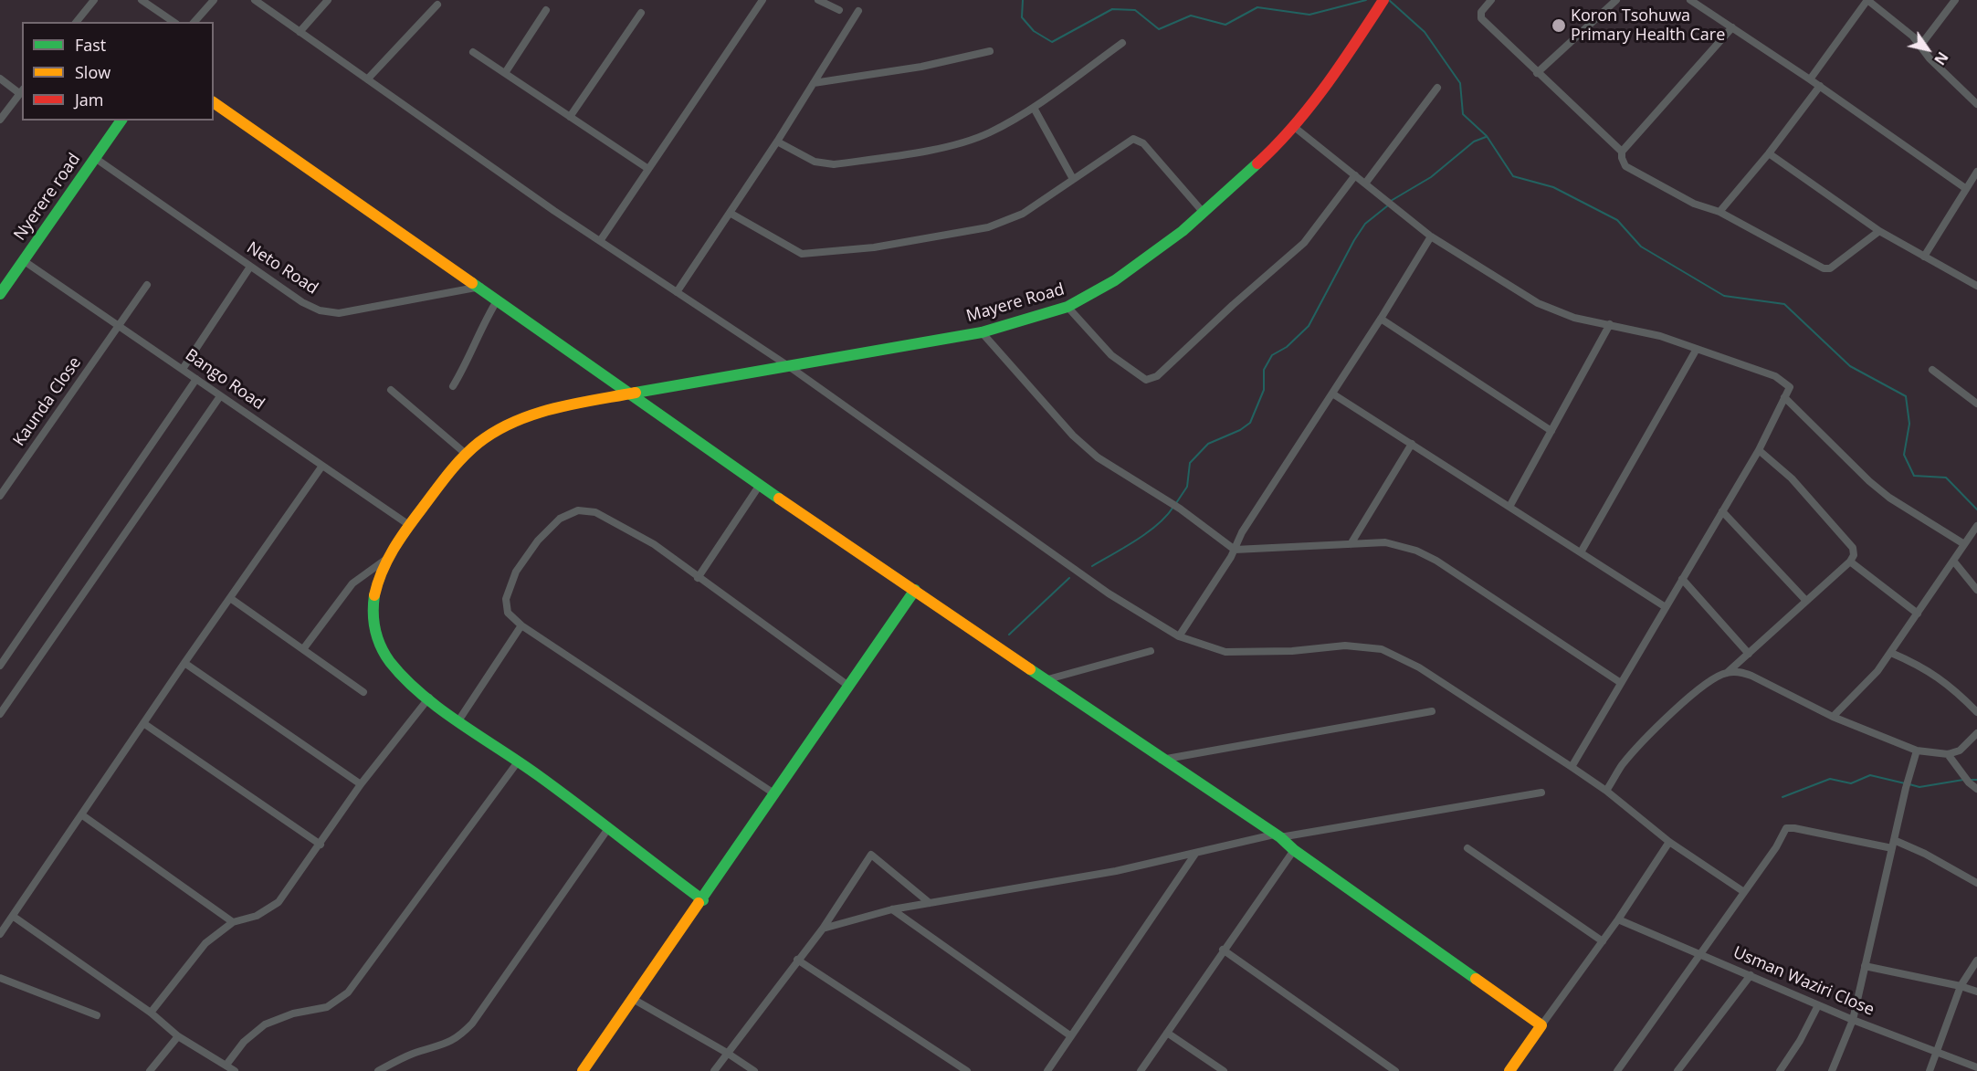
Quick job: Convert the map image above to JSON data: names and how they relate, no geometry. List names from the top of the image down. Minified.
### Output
{"streets":{"street":["Nyerere road","Neto Road","Mayere Road","Bango Road","Kaunda Close","Usman Waziri Close"]},"crossings":[["Nyerere road","Neto Road"],["Nyerere road","Bango Road"],["Mayere Road","Bango Road"],["Bango Road","Kaunda Close"]],"places":["Koron Tsohuwa Primary Health Care"],"legend":["Fast","Slow","Jam"],"north":"bottom right"}
